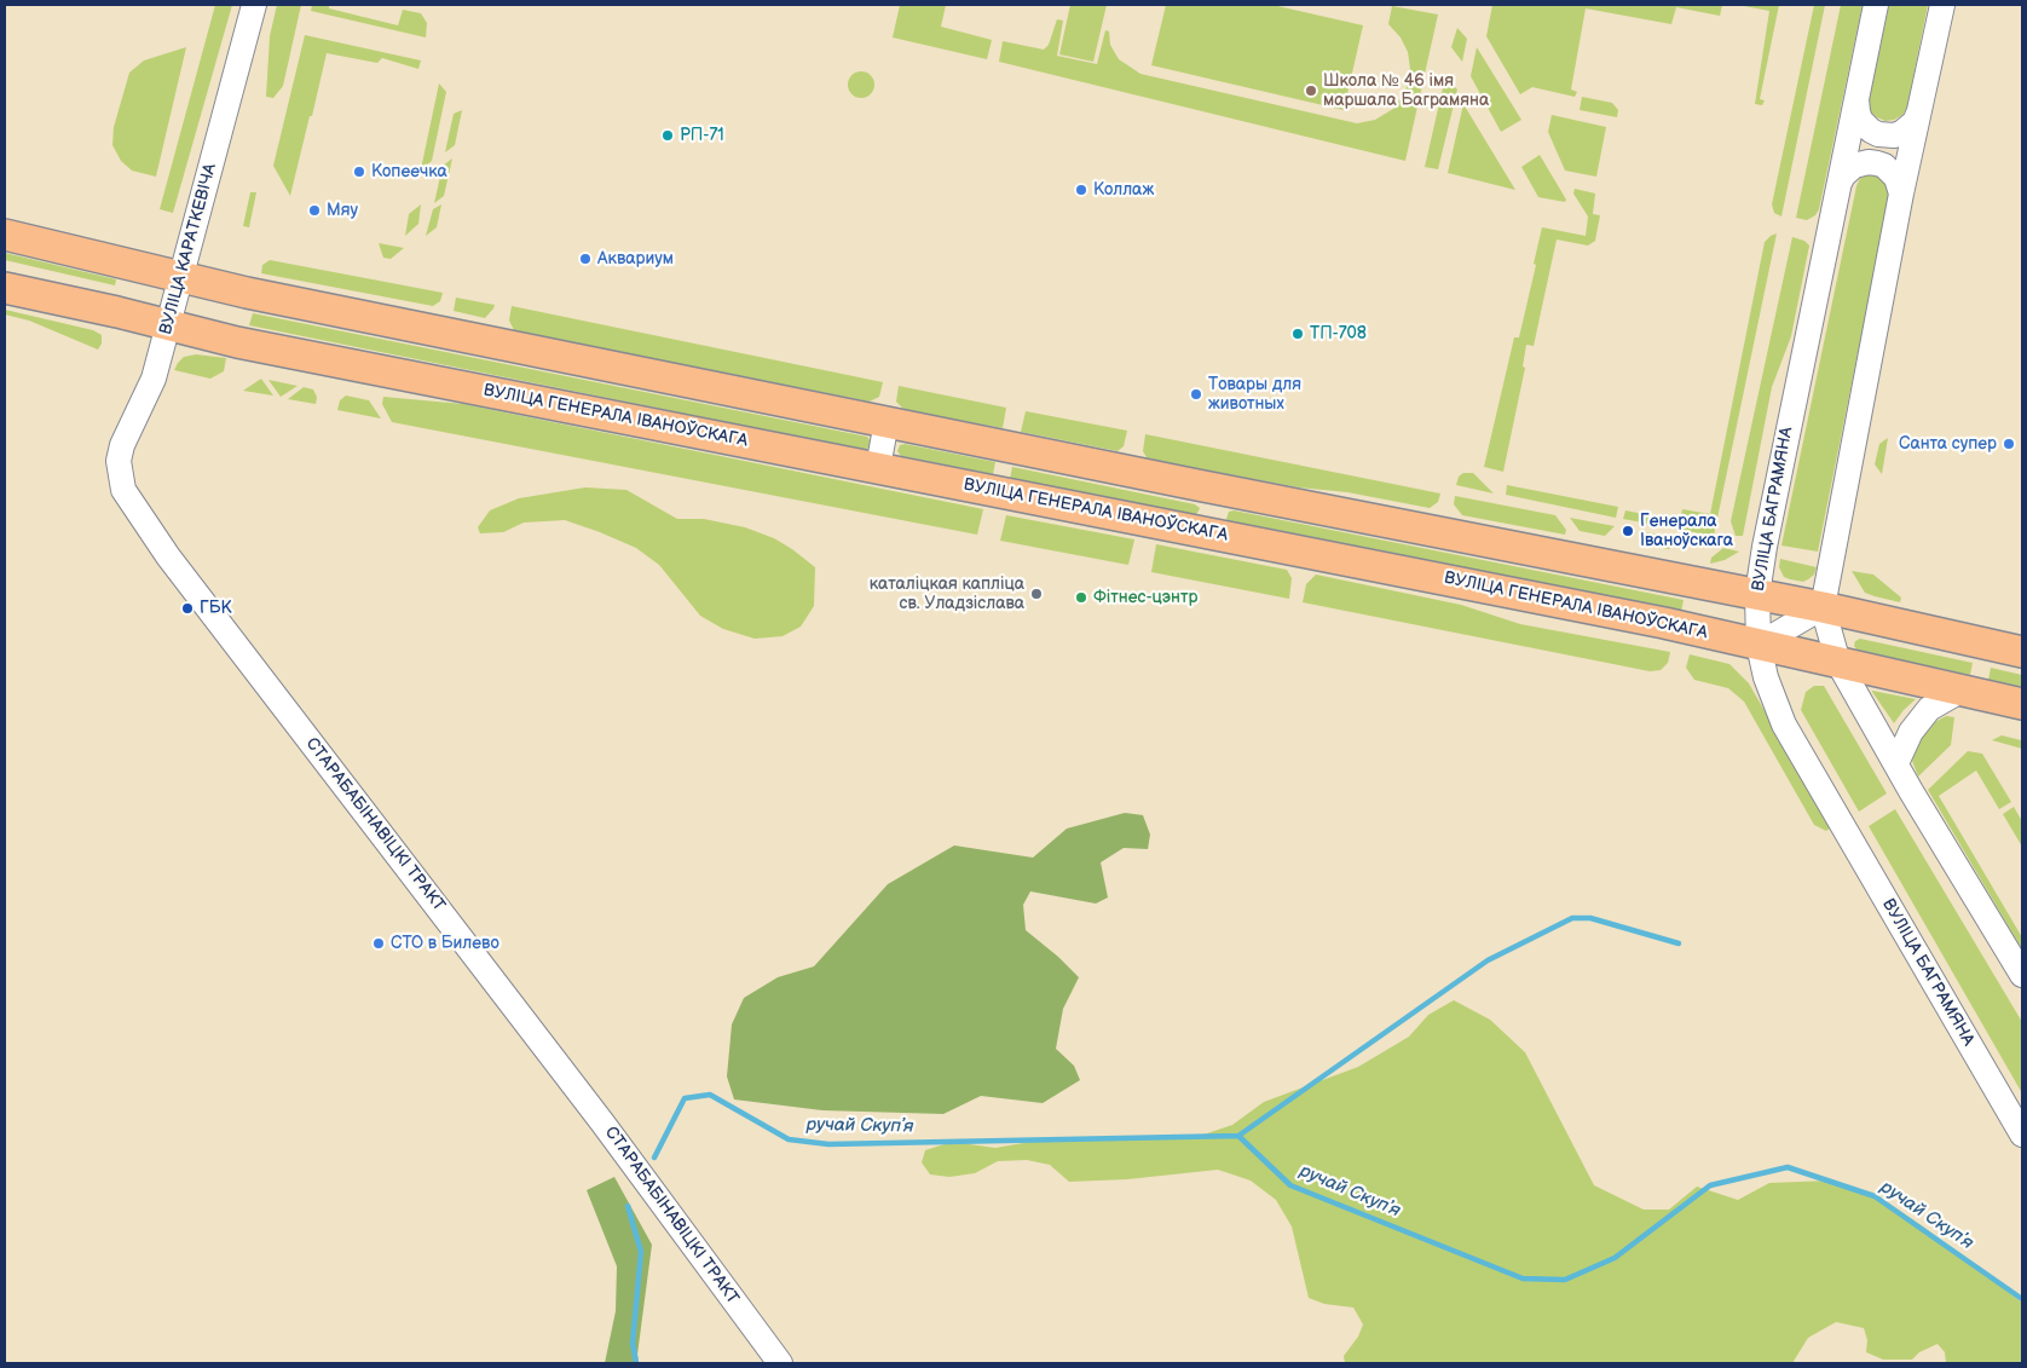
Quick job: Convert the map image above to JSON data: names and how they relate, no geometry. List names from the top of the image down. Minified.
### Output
{"streets":{"main road":["ВУЛІЦА ГЕНЕРАЛА ІВАНОЎСКАГА"],"street":["ВУЛІЦА КАРАТКЕВІЧА","ВУЛІЦА БАГРАМЯНА","СТАРАБАБІНАВІЦКІ ТРАКТ"]},"crossings":[["ВУЛІЦА КАРАТКЕВІЧА","ВУЛІЦА ГЕНЕРАЛА ІВАНОЎСКАГА"],["ВУЛІЦА КАРАТКЕВІЧА","СТАРАБАБІНАВІЦКІ ТРАКТ"],["ВУЛІЦА ГЕНЕРАЛА ІВАНОЎСКАГА","ВУЛІЦА БАГРАМЯНА"]],"water":["ручай Скупʼя"],"places":["Школа № 46 імя маршала Баграмяна","РП-71","Копеечка","Коллаж","Мяу","Аквариум","ТП-708","Товары для животных","Санта супер","Генерала Іваноўскага","каталіцкая капліца св. Уладзіслава","Фітнес-цэнтр","ГБК","СТО в Билево"]}
